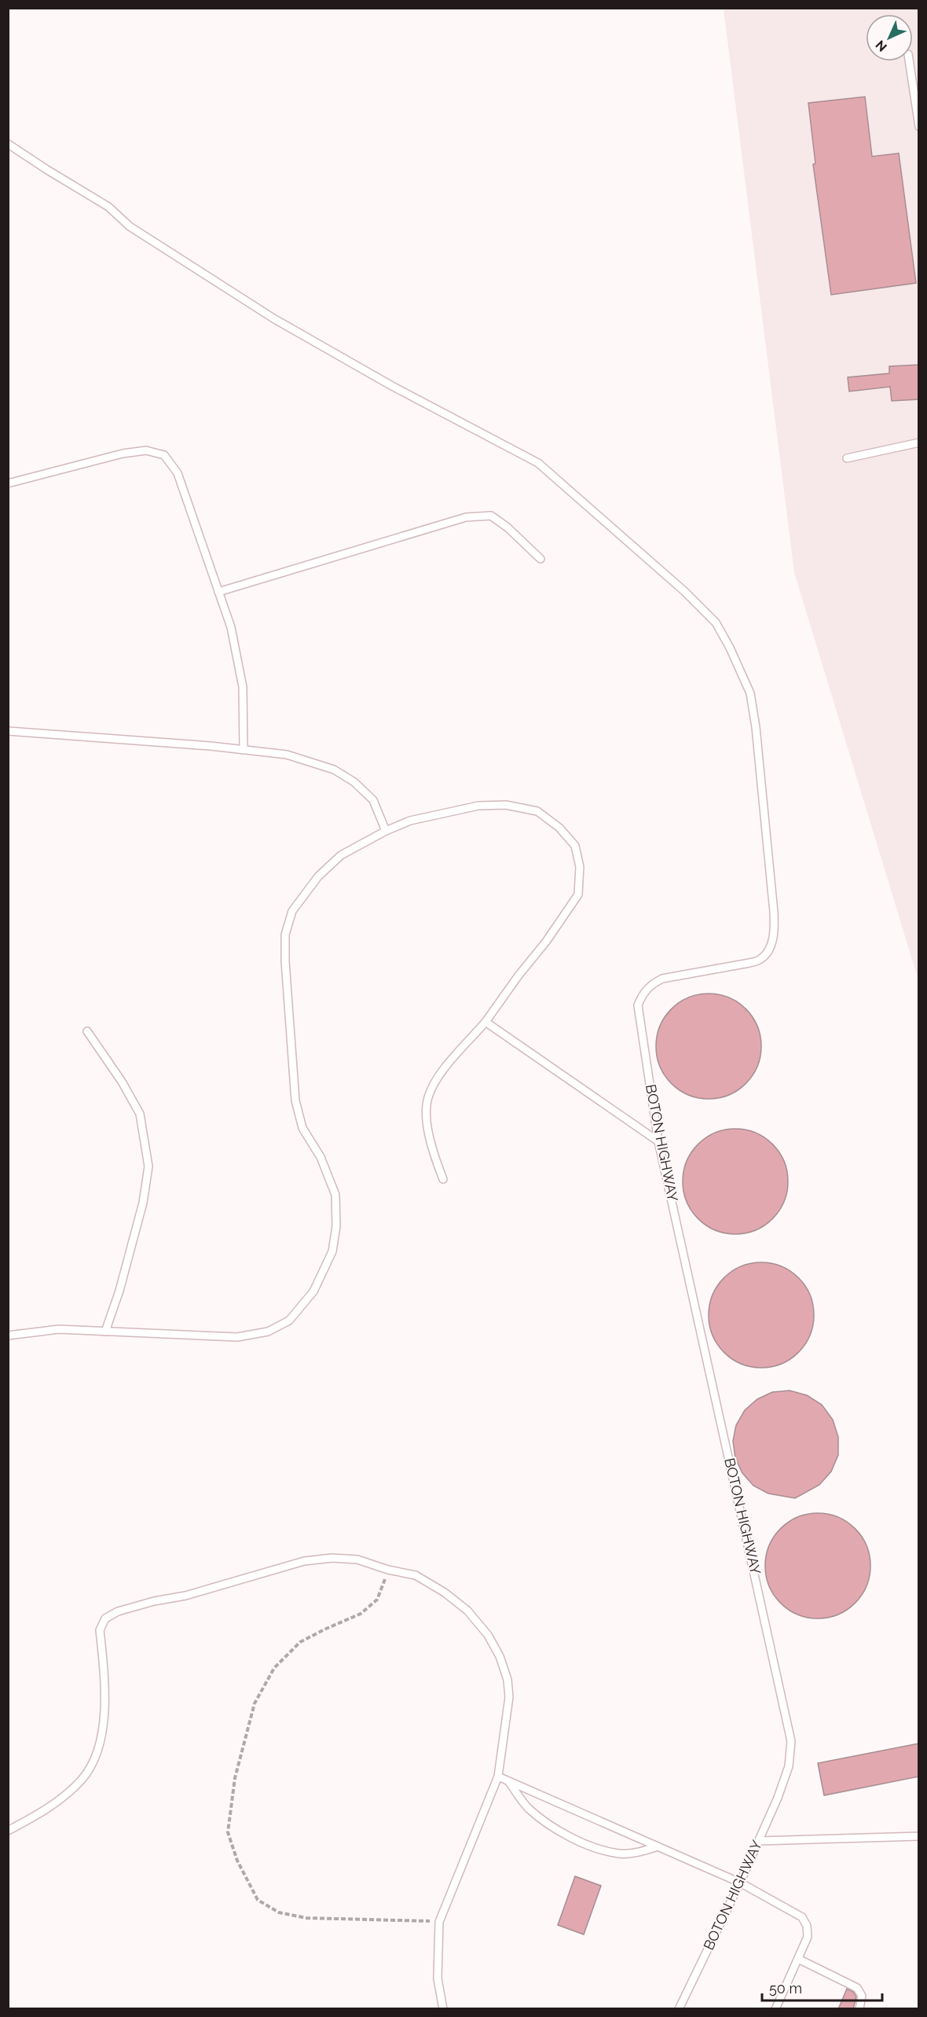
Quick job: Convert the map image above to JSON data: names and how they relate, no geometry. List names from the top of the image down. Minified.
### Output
{"streets":{"lane":["BOTON HIGHWAY"]},"scale_bar":"50 m","north":"bottom left"}
